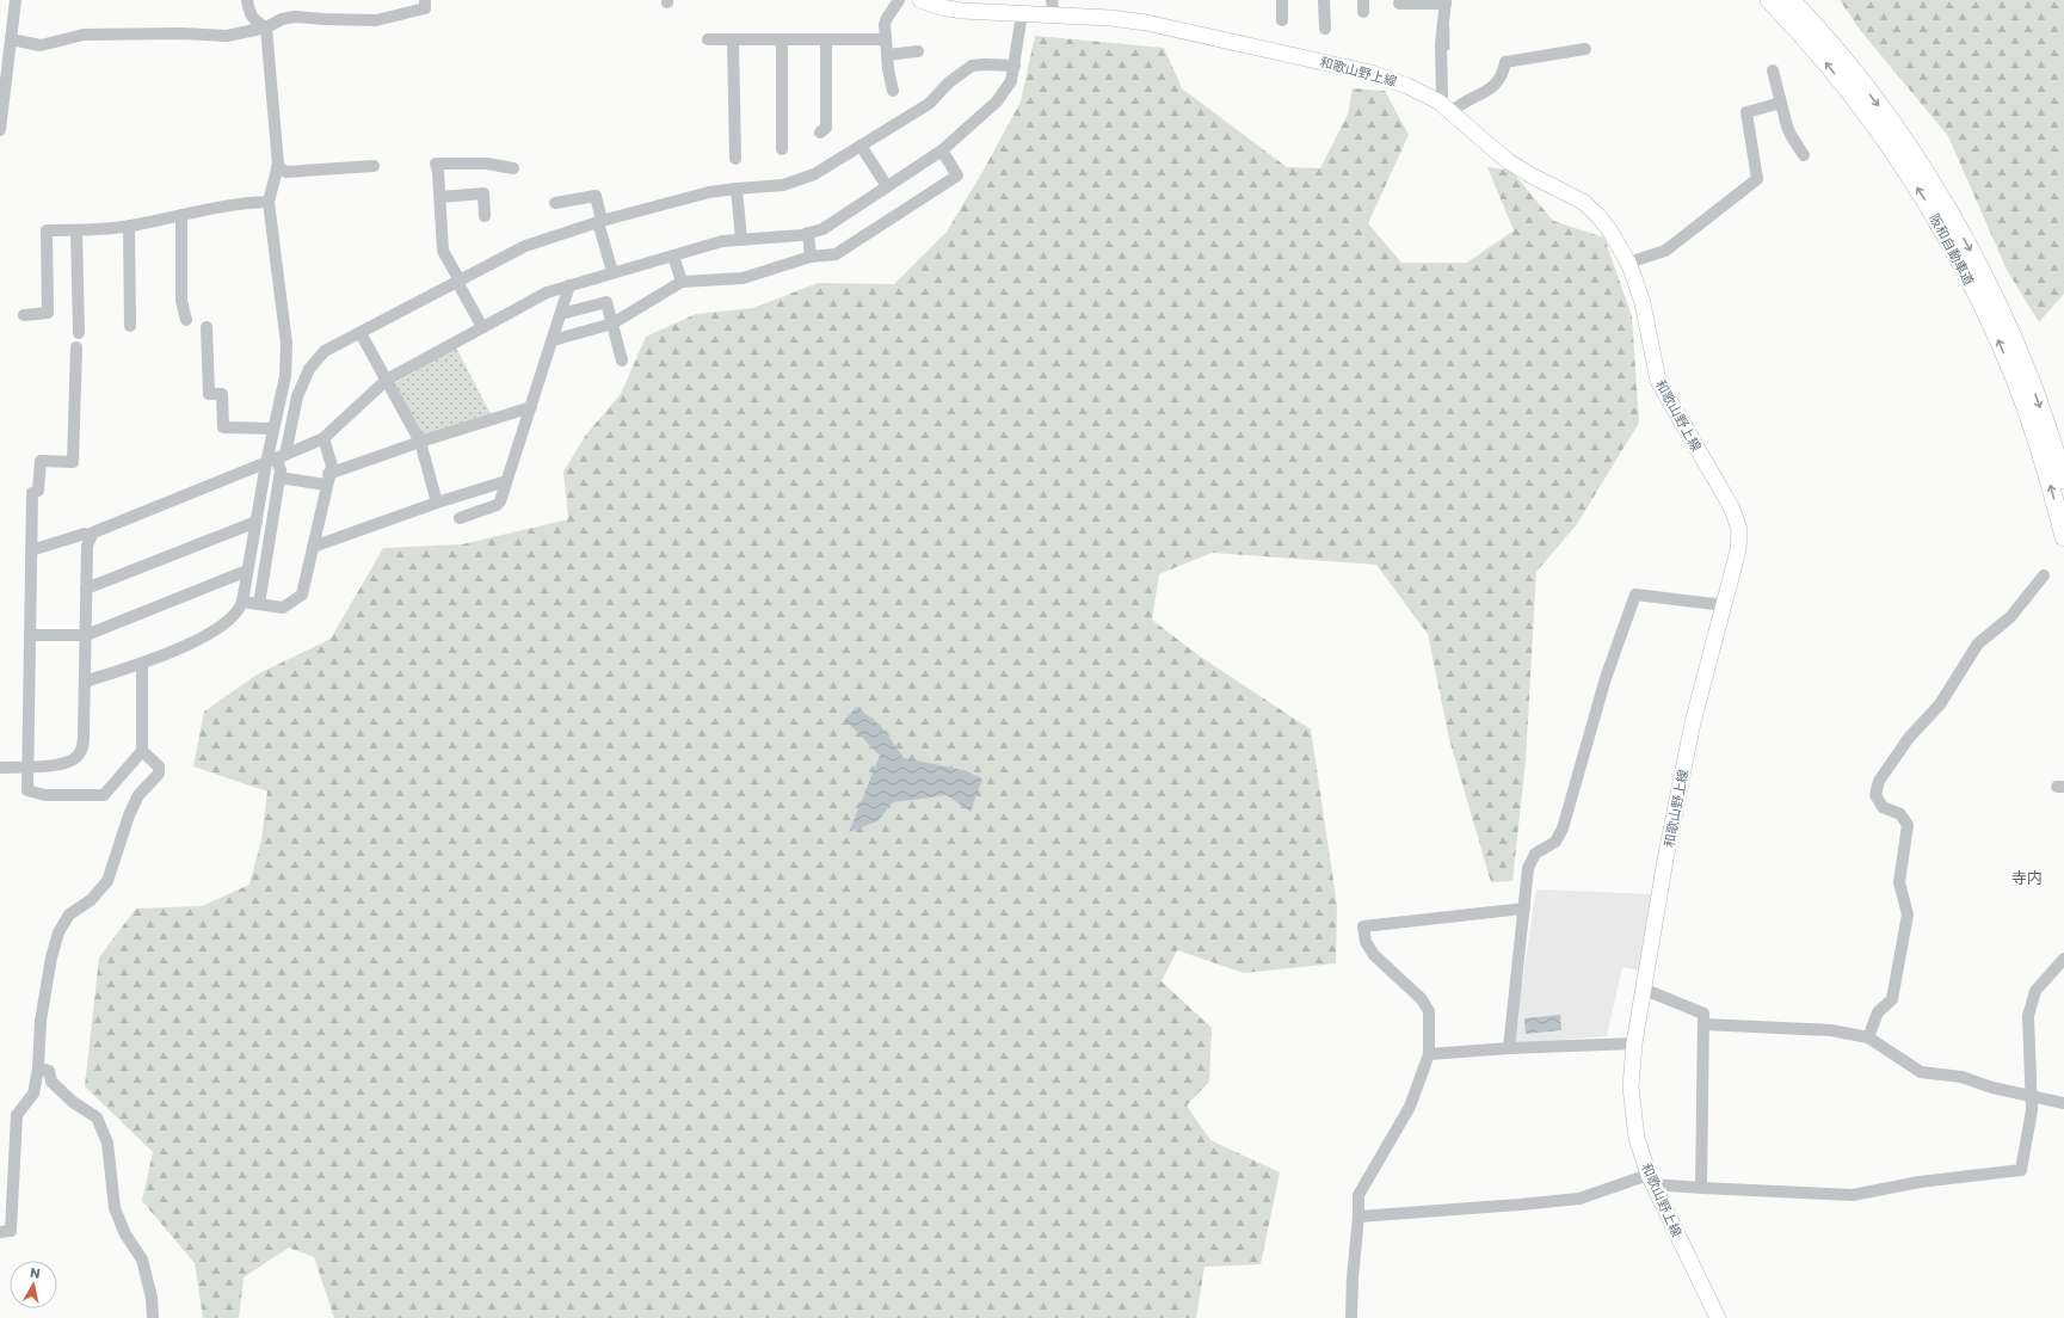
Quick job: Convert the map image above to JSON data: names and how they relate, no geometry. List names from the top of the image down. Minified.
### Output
{"streets":{"highway":["阪和自動車道"],"main road":["和歌山野上線"]},"districts":["寺内"],"north":"top"}
